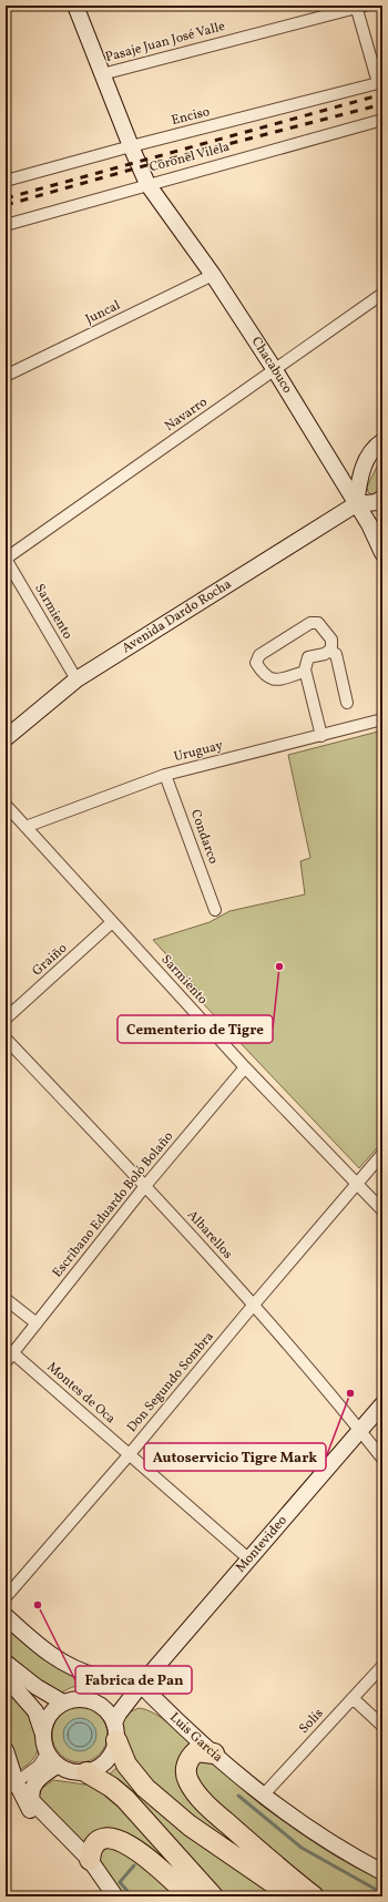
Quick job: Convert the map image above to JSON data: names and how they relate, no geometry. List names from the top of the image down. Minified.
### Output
{"streets":{"street":["Pasaje Juan José Valle","Enciso","Coronel Vilela","Juncal","Chacabuco","Navarro","Sarmiento","Avenida Dardo Rocha","Uruguay","Condarco","Graiño","Escribano Eduardo Boló Bolaño","Albarellos","Don Segundo Sombra","Montes de Oca","Montevideo","Solís","Luis García"]},"crossings":[["Enciso","Chacabuco"],["Coronel Vilela","Chacabuco"],["Juncal","Chacabuco"],["Chacabuco","Navarro"],["Chacabuco","Avenida Dardo Rocha"],["Navarro","Sarmiento"],["Sarmiento","Avenida Dardo Rocha"],["Sarmiento","Uruguay"],["Sarmiento","Graiño"],["Sarmiento","Escribano Eduardo Boló Bolaño"],["Sarmiento","Don Segundo Sombra"],["Uruguay","Condarco"],["Escribano Eduardo Boló Bolaño","Albarellos"],["Escribano Eduardo Boló Bolaño","Montes de Oca"],["Albarellos","Don Segundo Sombra"],["Albarellos","Montevideo"],["Don Segundo Sombra","Montes de Oca"],["Montes de Oca","Montevideo"],["Montevideo","Luis García"],["Solís","Luis García"]],"places":["Cementerio de Tigre","Autoservicio Tigre Mark","Fabrica de Pan"]}
